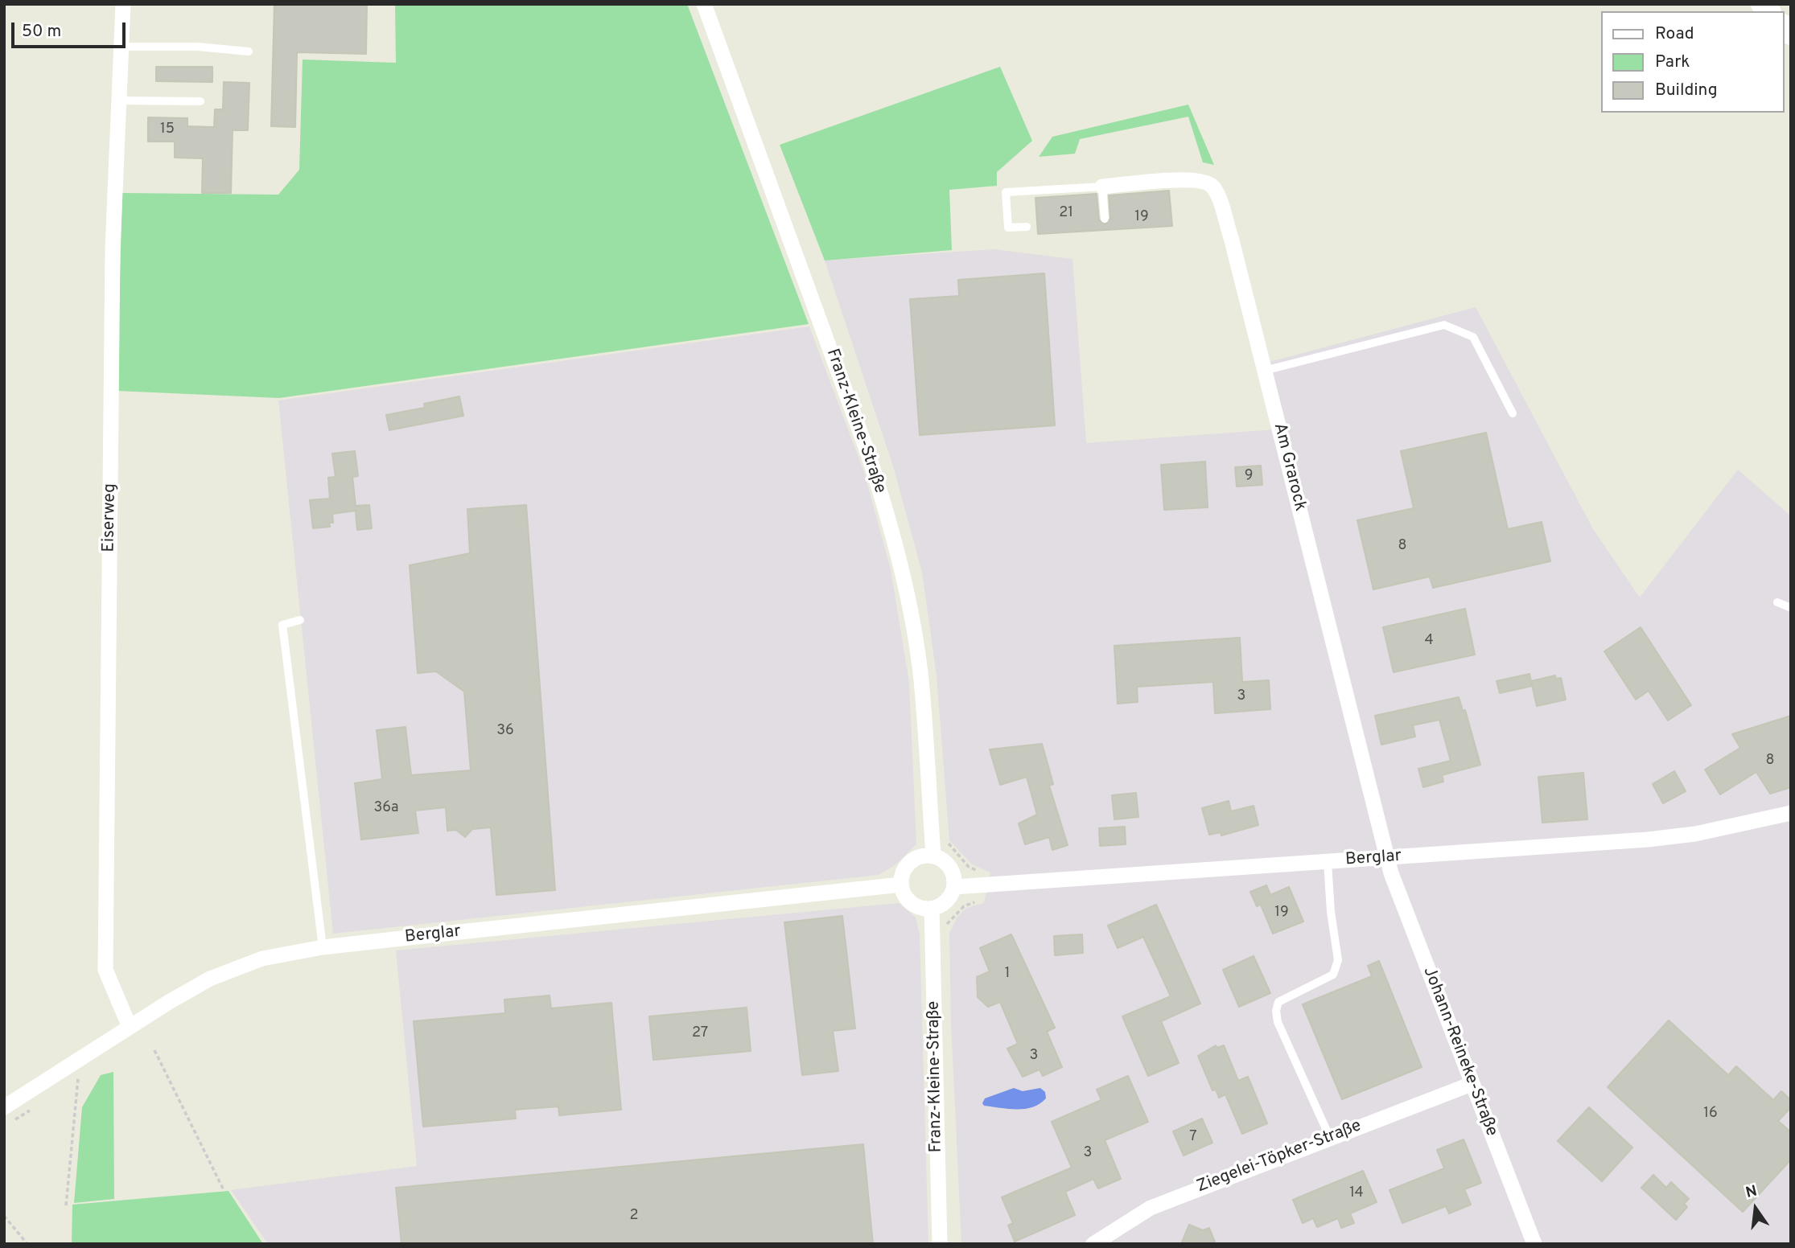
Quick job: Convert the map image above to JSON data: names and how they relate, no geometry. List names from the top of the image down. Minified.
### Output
{"streets":{"street":["Franz-Kleine-Straße","Am Grarock","Eiserweg","Berglar","Johann-Reineke-Straße","Ziegelei-Töpker-Straße"]},"crossings":[["Franz-Kleine-Straße","Berglar"],["Am Grarock","Berglar"],["Am Grarock","Johann-Reineke-Straße"],["Eiserweg","Berglar"],["Berglar","Johann-Reineke-Straße"],["Johann-Reineke-Straße","Ziegelei-Töpker-Straße"]],"house_numbers":["15","21","19","9","8","4","3","36","8","36a","19","1","27","3","16","7","3","14","2"],"legend":["Road","Park","Building"],"scale_bar":"50 m","north":"top"}
